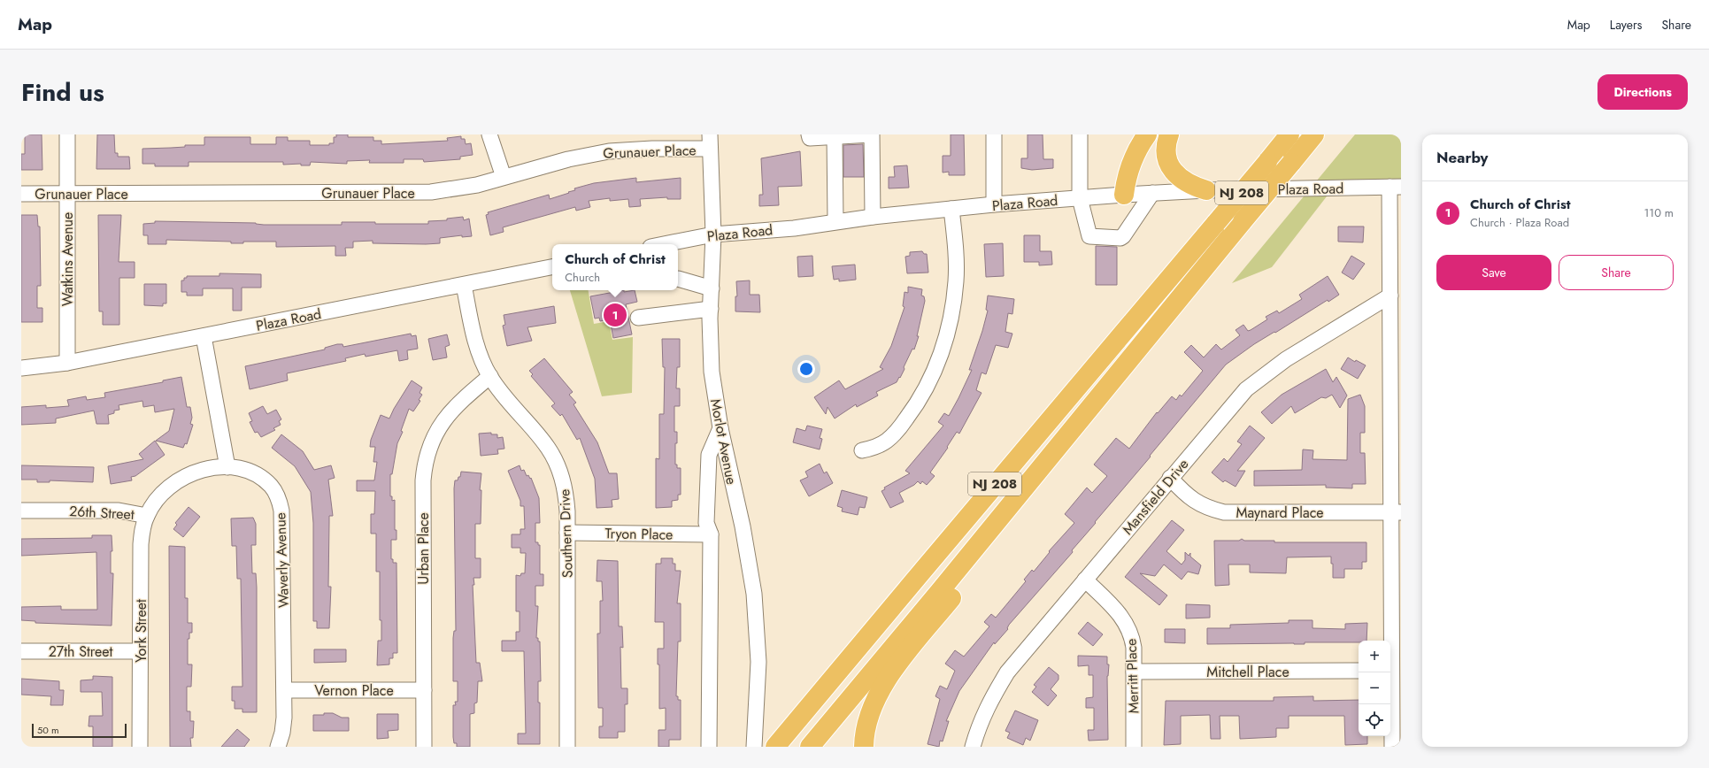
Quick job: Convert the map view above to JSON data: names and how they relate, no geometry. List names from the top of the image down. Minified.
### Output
{"streets":{"highway":["NJ 208"],"street":["Grunauer Place","Plaza Road","Watkins Avenue","Morlot Avenue","Mansfield Drive","26th Street","Maynard Place","Southern Drive","Tryon Place","Urban Place","Waverly Avenue","York Street","27th Street","Mitchell Place","Merritt Place","Vernon Place"]},"crossings":[["Grunauer Place","Watkins Avenue"],["Grunauer Place","Morlot Avenue"],["Plaza Road","Watkins Avenue"],["Plaza Road","Morlot Avenue"],["Plaza Road","Southern Drive"],["Mansfield Drive","Maynard Place"],["Mansfield Drive","Merritt Place"],["26th Street","Waverly Avenue"],["26th Street","York Street"],["Southern Drive","Tryon Place"],["Southern Drive","Urban Place"],["Urban Place","Vernon Place"],["Waverly Avenue","Vernon Place"],["York Street","27th Street"],["Mitchell Place","Merritt Place"]],"scale_bar":"50 m","page":{"header":"Map","nav":["Map","Layers","Share"],"title":"Find us","buttons":["Directions",["Save","Share"]],"heading":"Nearby","list":[{"mark":"1","name":"Church of Christ","note":"Church · Plaza Road","value":"110 m"}],"popup":["Church of Christ","Church"],"pins":"1","map_buttons":["+","−"],"scale":"50 m"}}
